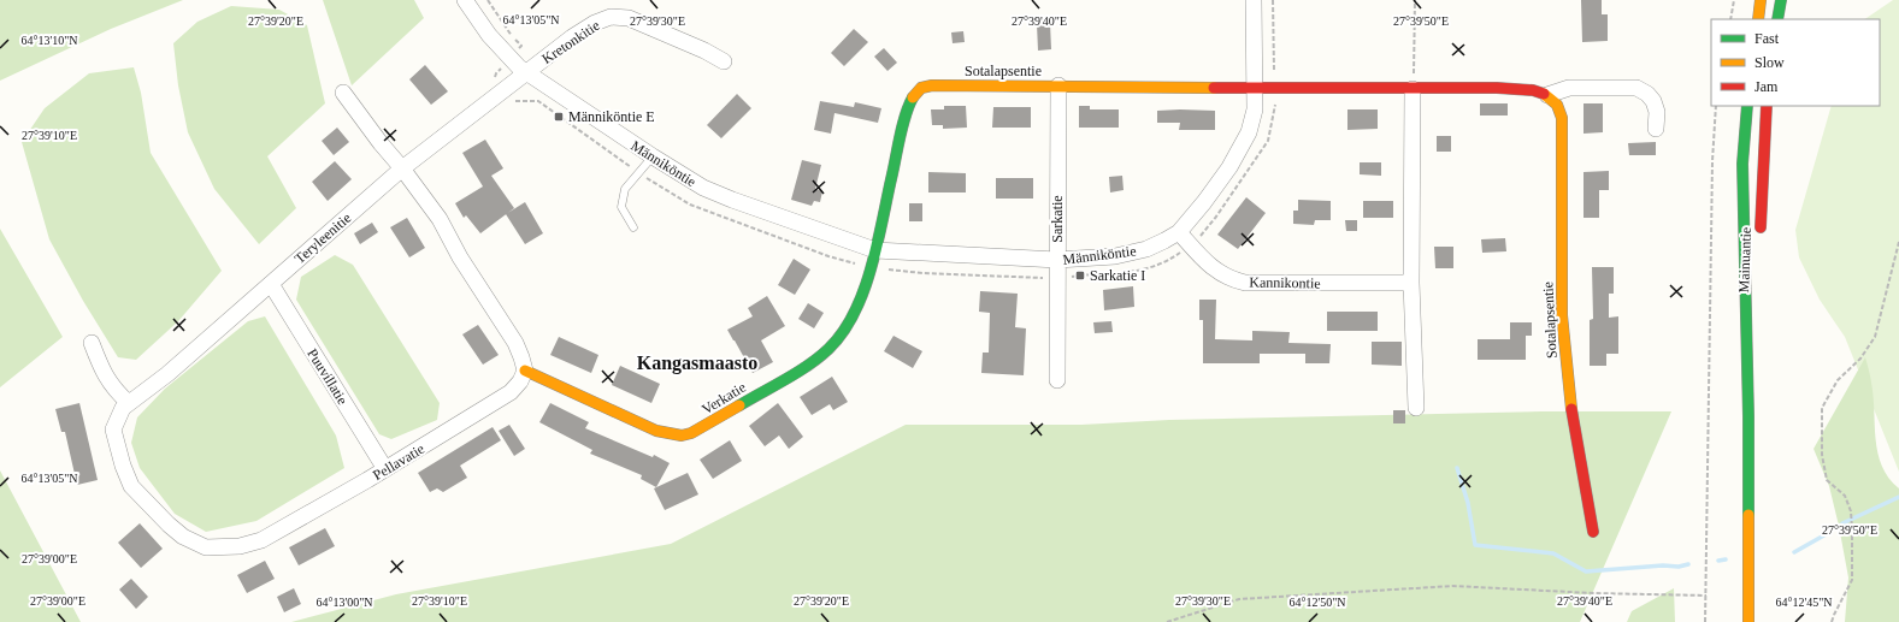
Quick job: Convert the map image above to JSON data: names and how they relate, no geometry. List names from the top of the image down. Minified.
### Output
{"streets":{"main road":["Sotalapsentie","Mainuantie","Verkatie"],"street":["Kretonkitie","Männiköntie","Sarkatie","Teryleenitie","Kannikontie","Puuvillatie","Pellavatie"]},"crossings":[["Kretonkitie","Männiköntie"],["Kretonkitie","Teryleenitie"],["Sotalapsentie","Männiköntie"],["Sotalapsentie","Sarkatie"],["Sotalapsentie","Verkatie"],["Männiköntie","Sarkatie"],["Männiköntie","Teryleenitie"],["Männiköntie","Kannikontie"],["Männiköntie","Verkatie"],["Teryleenitie","Puuvillatie"],["Teryleenitie","Pellavatie"],["Puuvillatie","Pellavatie"],["Verkatie","Pellavatie"]],"districts":["Kangasmaasto"],"places":{"transit":["Männiköntie E","Sarkatie I"]},"legend":["Fast","Slow","Jam"],"coordinates":["64°13'05\"N","27°39'50\"E","27°39'20\"E","27°39'30\"E","27°39'40\"E","64°13'10\"N","27°39'10\"E","27°39'00\"E","64°13'00\"N","64°12'50\"N","64°12'45\"N"]}
